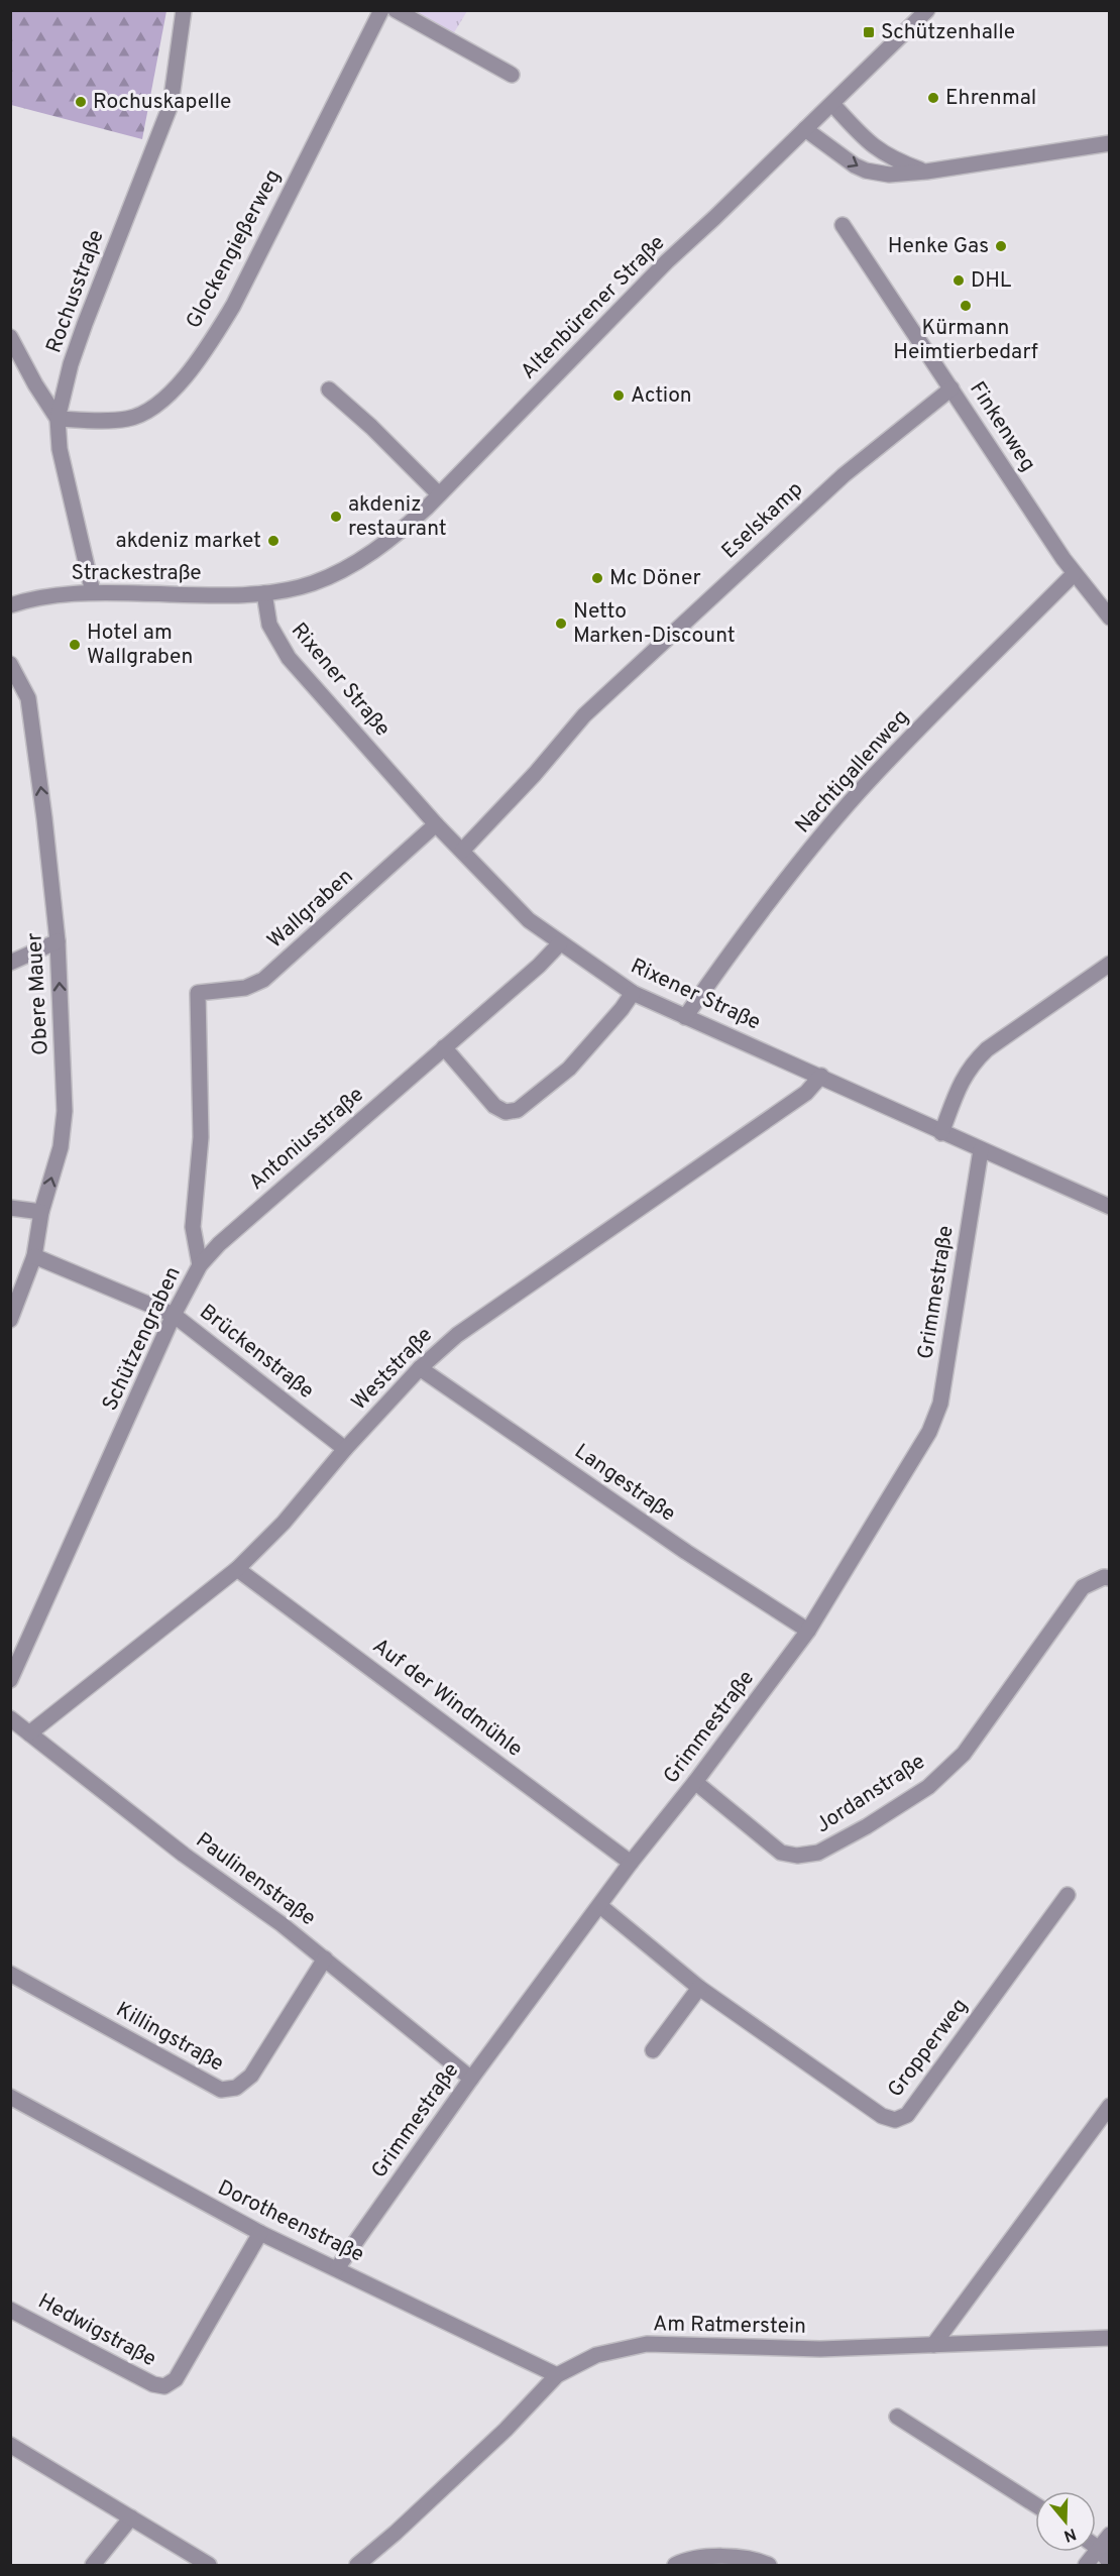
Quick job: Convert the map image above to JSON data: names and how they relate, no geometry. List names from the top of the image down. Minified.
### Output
{"streets":{"street":["Glockengießerweg","Rochusstraße","Altenbürener Straße","Finkenweg","Eselskamp","Strackestraße","Rixener Straße","Nachtigallenweg","Wallgraben","Obere Mauer","Antoniusstraße","Grimmestraße","Schützengraben","Brückenstraße","Weststraße","Langestraße","Auf der Windmühle","Jordanstraße","Paulinenstraße","Killingstraße","Gropperweg","Dorotheenstraße","Am Ratmerstein","Hedwigstraße"]},"crossings":[["Glockengießerweg","Rochusstraße"],["Rochusstraße","Strackestraße"],["Altenbürener Straße","Strackestraße"],["Altenbürener Straße","Rixener Straße"],["Finkenweg","Eselskamp"],["Finkenweg","Nachtigallenweg"],["Eselskamp","Rixener Straße"],["Strackestraße","Rixener Straße"],["Rixener Straße","Nachtigallenweg"],["Rixener Straße","Wallgraben"],["Rixener Straße","Antoniusstraße"],["Rixener Straße","Grimmestraße"],["Rixener Straße","Weststraße"],["Wallgraben","Schützengraben"],["Obere Mauer","Brückenstraße"],["Antoniusstraße","Schützengraben"],["Grimmestraße","Langestraße"],["Grimmestraße","Auf der Windmühle"],["Grimmestraße","Jordanstraße"],["Grimmestraße","Paulinenstraße"],["Grimmestraße","Gropperweg"],["Grimmestraße","Dorotheenstraße"],["Schützengraben","Brückenstraße"],["Brückenstraße","Weststraße"],["Weststraße","Langestraße"],["Weststraße","Auf der Windmühle"],["Weststraße","Paulinenstraße"],["Paulinenstraße","Killingstraße"],["Dorotheenstraße","Am Ratmerstein"],["Dorotheenstraße","Hedwigstraße"]],"one_way":["Obere Mauer"],"places":{"transit":["Schützenhalle"],"other":["Ehrenmal","Rochuskapelle","Henke Gas","DHL","Kürmann Heimtierbedarf","Action","akdeniz restaurant","akdeniz market","Mc Döner","Netto Marken-Discount","Hotel am Wallgraben"]},"north":"bottom"}
